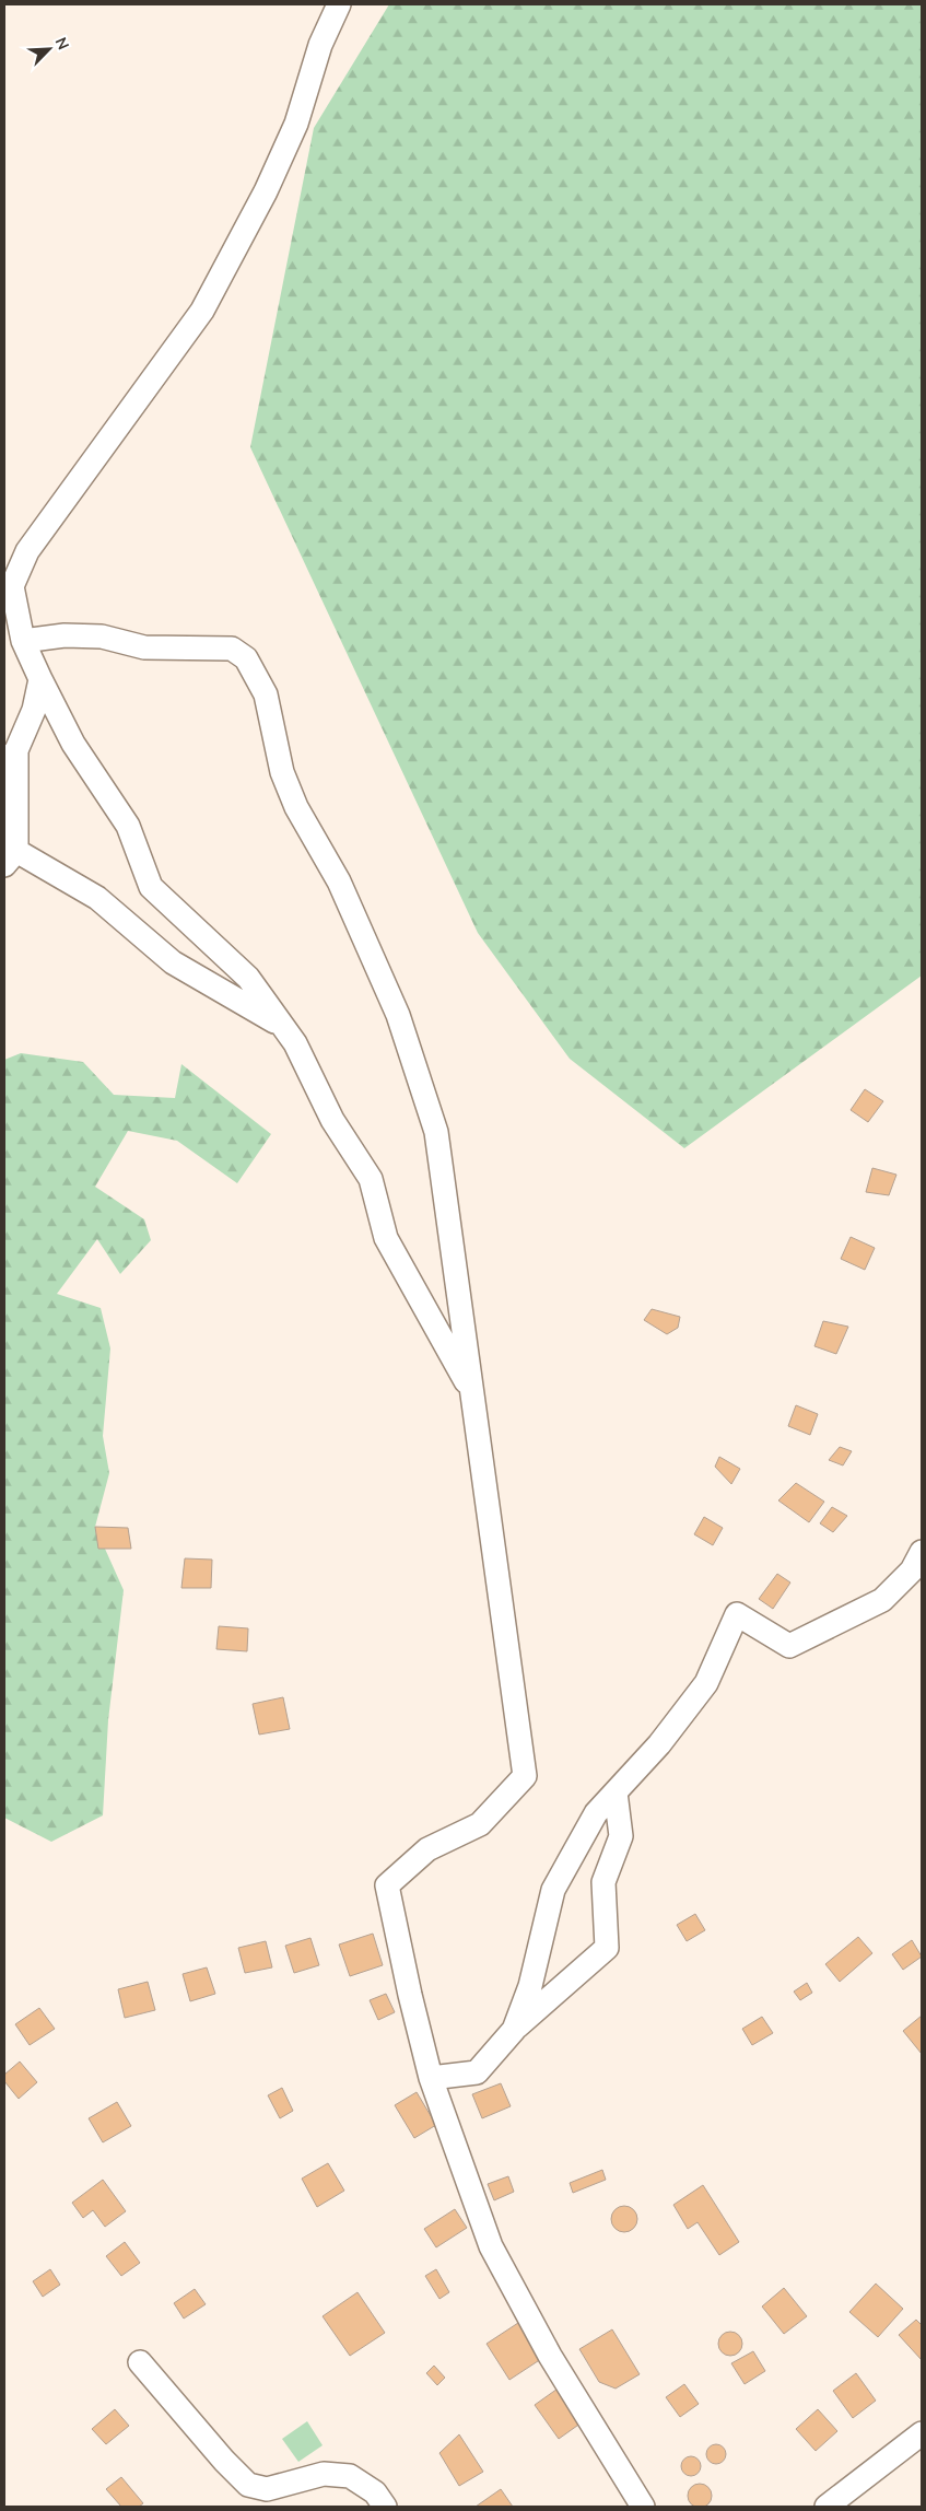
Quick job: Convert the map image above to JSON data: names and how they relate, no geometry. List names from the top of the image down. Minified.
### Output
{"north":"top right"}
